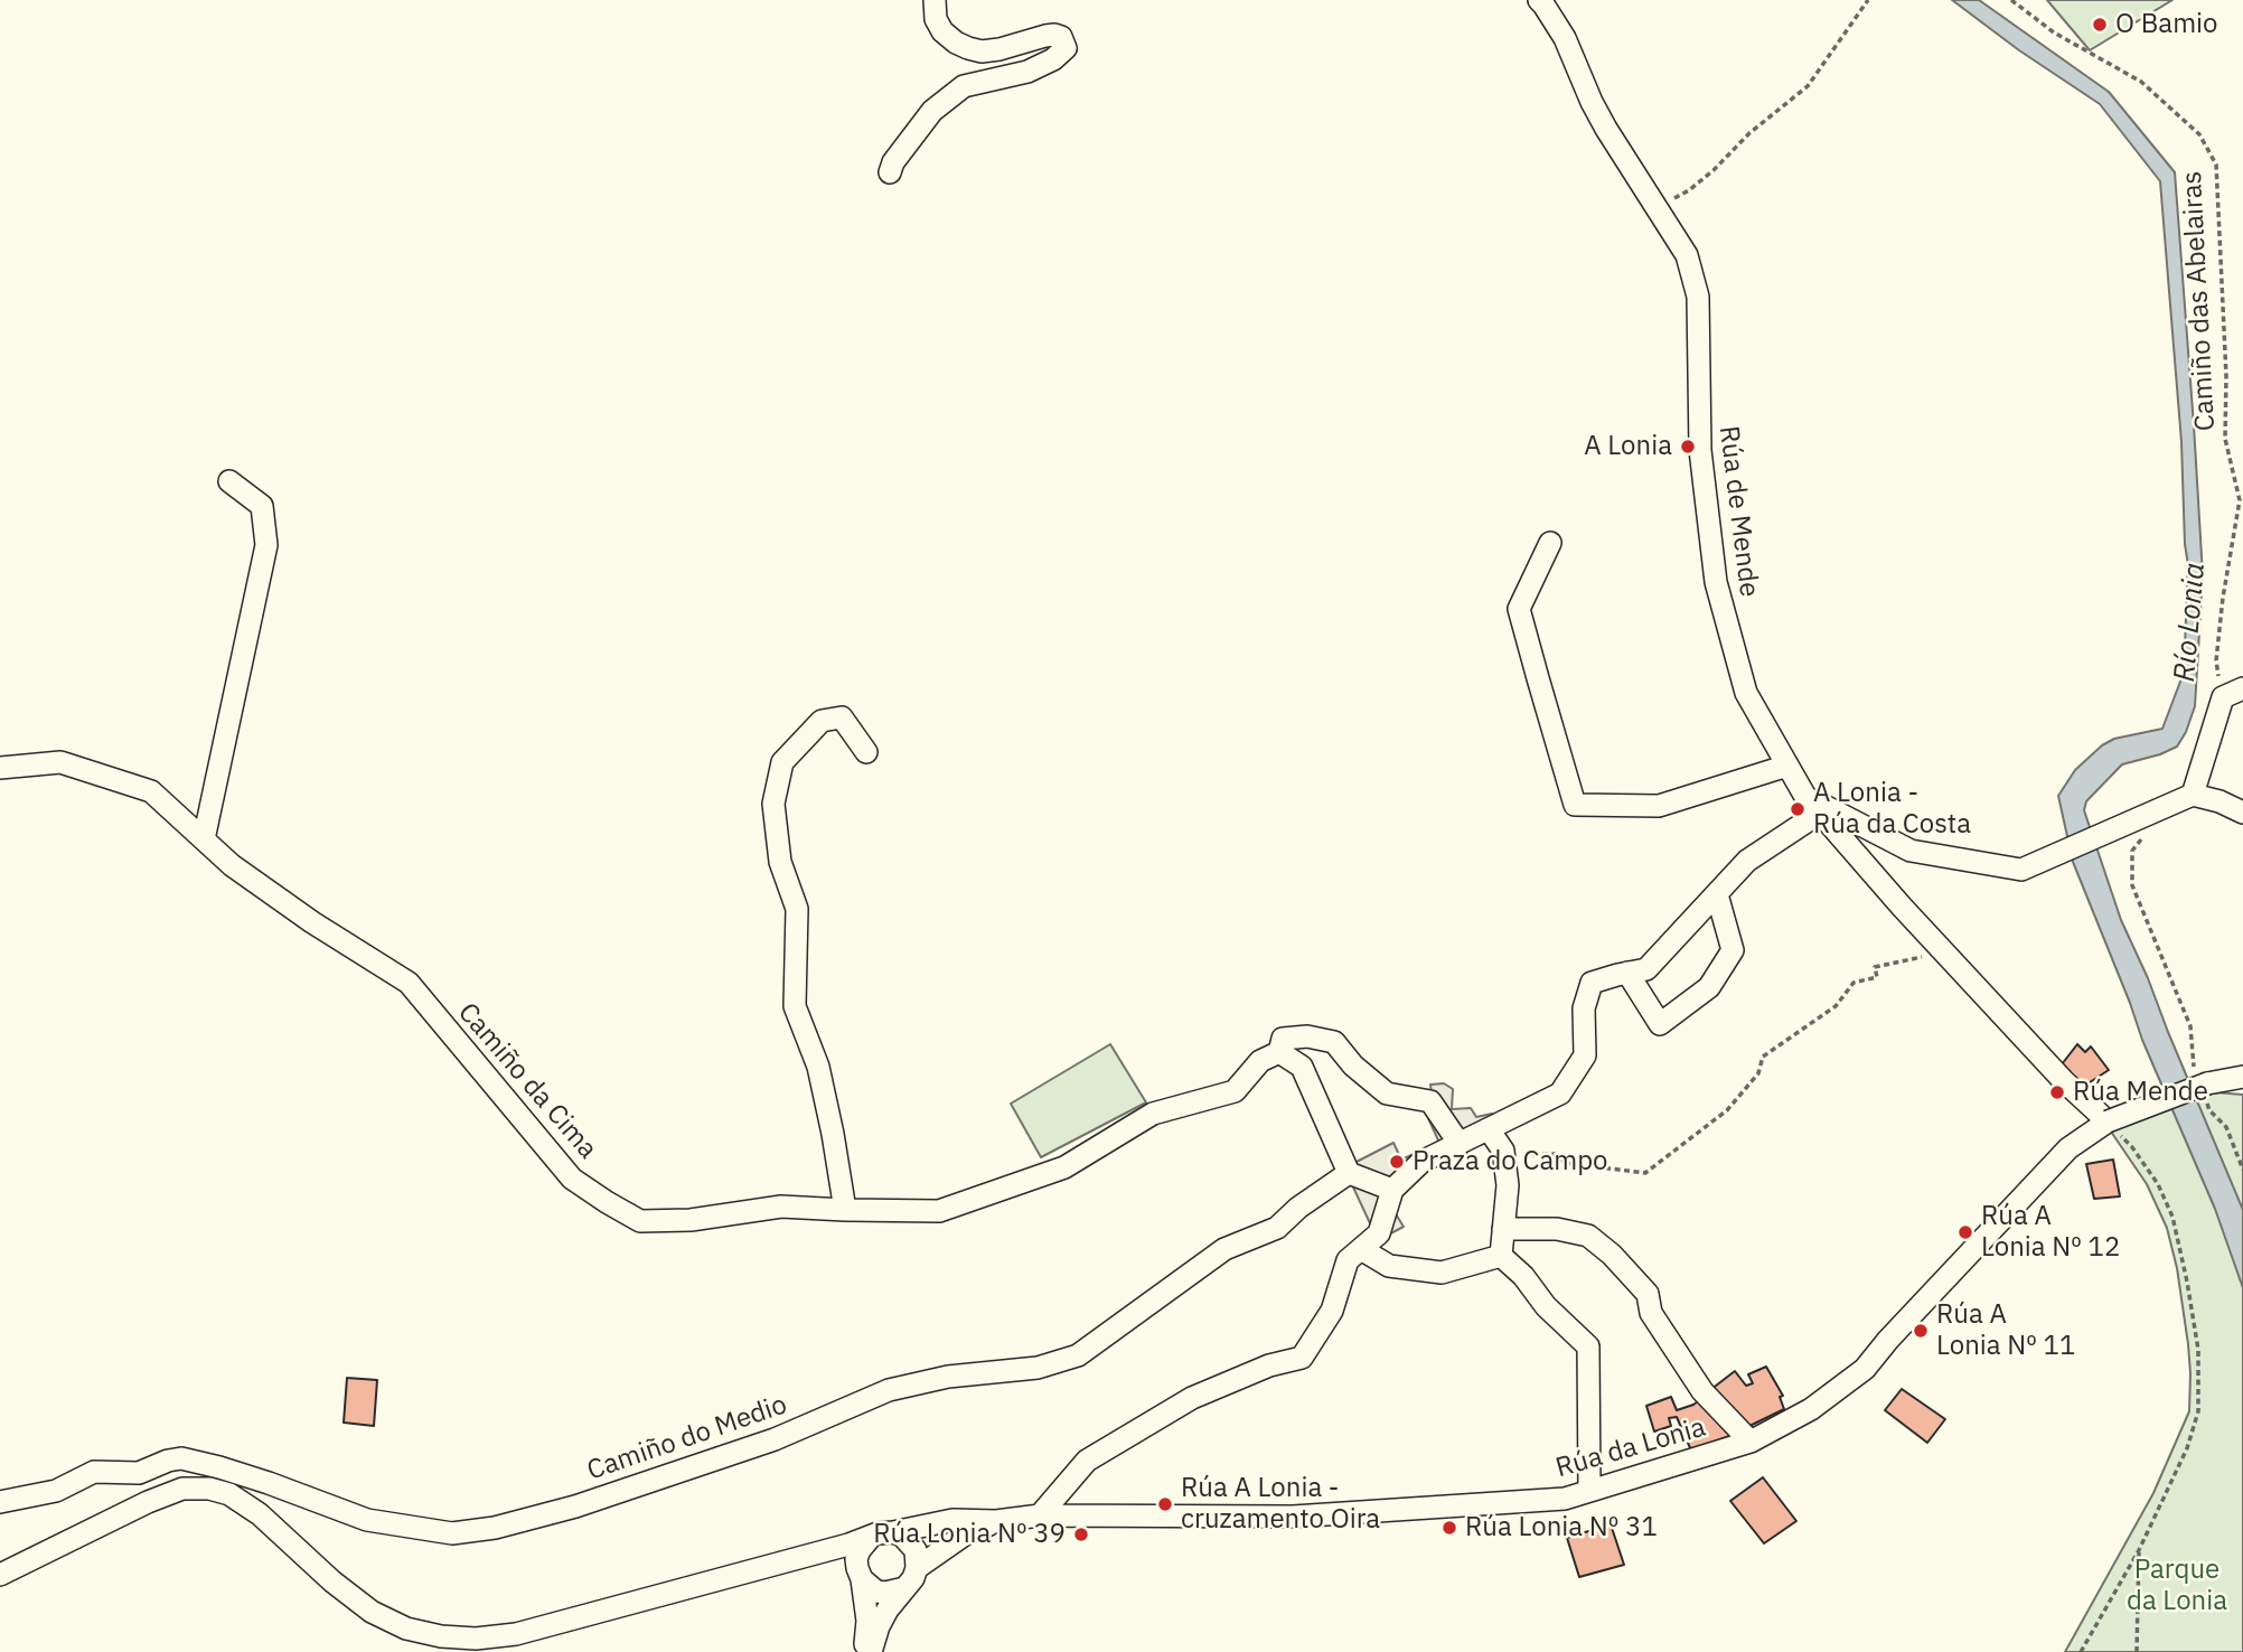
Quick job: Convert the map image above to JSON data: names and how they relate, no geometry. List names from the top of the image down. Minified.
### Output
{"streets":{"street":["Rúa de Mende","Camiño da Cima","Camiño do Medio","Rúa da Lonia"],"path":["Camiño das Abelairas"]},"crossings":[["Rúa de Mende","Rúa da Lonia"]],"water":["Río Lonia"],"parks":["Parque da Lonia"],"places":["O Bamio","A Lonia","A Lonia - Rúa da Costa","Rúa Mende","Praza do Campo","Rúa A Lonia Nº 12","Rúa A Lonia Nº 11","Rúa A Lonia - cruzamento Oira","Rúa Lonia Nº 31","Rúa Lonia Nº 39"]}
